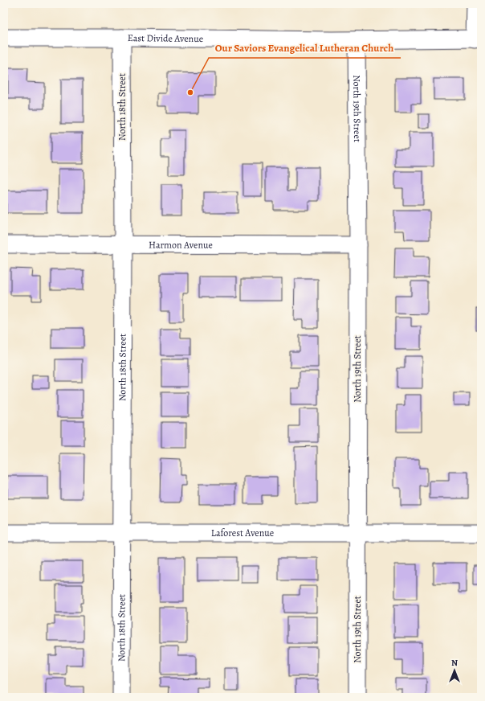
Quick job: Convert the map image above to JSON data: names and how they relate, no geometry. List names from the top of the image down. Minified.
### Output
{"streets":{"street":["East Divide Avenue","North 18th Street","North 19th Street","Harmon Avenue","Laforest Avenue"]},"crossings":[["East Divide Avenue","North 18th Street"],["East Divide Avenue","North 19th Street"],["North 18th Street","Harmon Avenue"],["North 18th Street","Laforest Avenue"],["North 19th Street","Harmon Avenue"],["North 19th Street","Laforest Avenue"]],"places":["Our Saviors Evangelical Lutheran Church"],"north":"top"}
